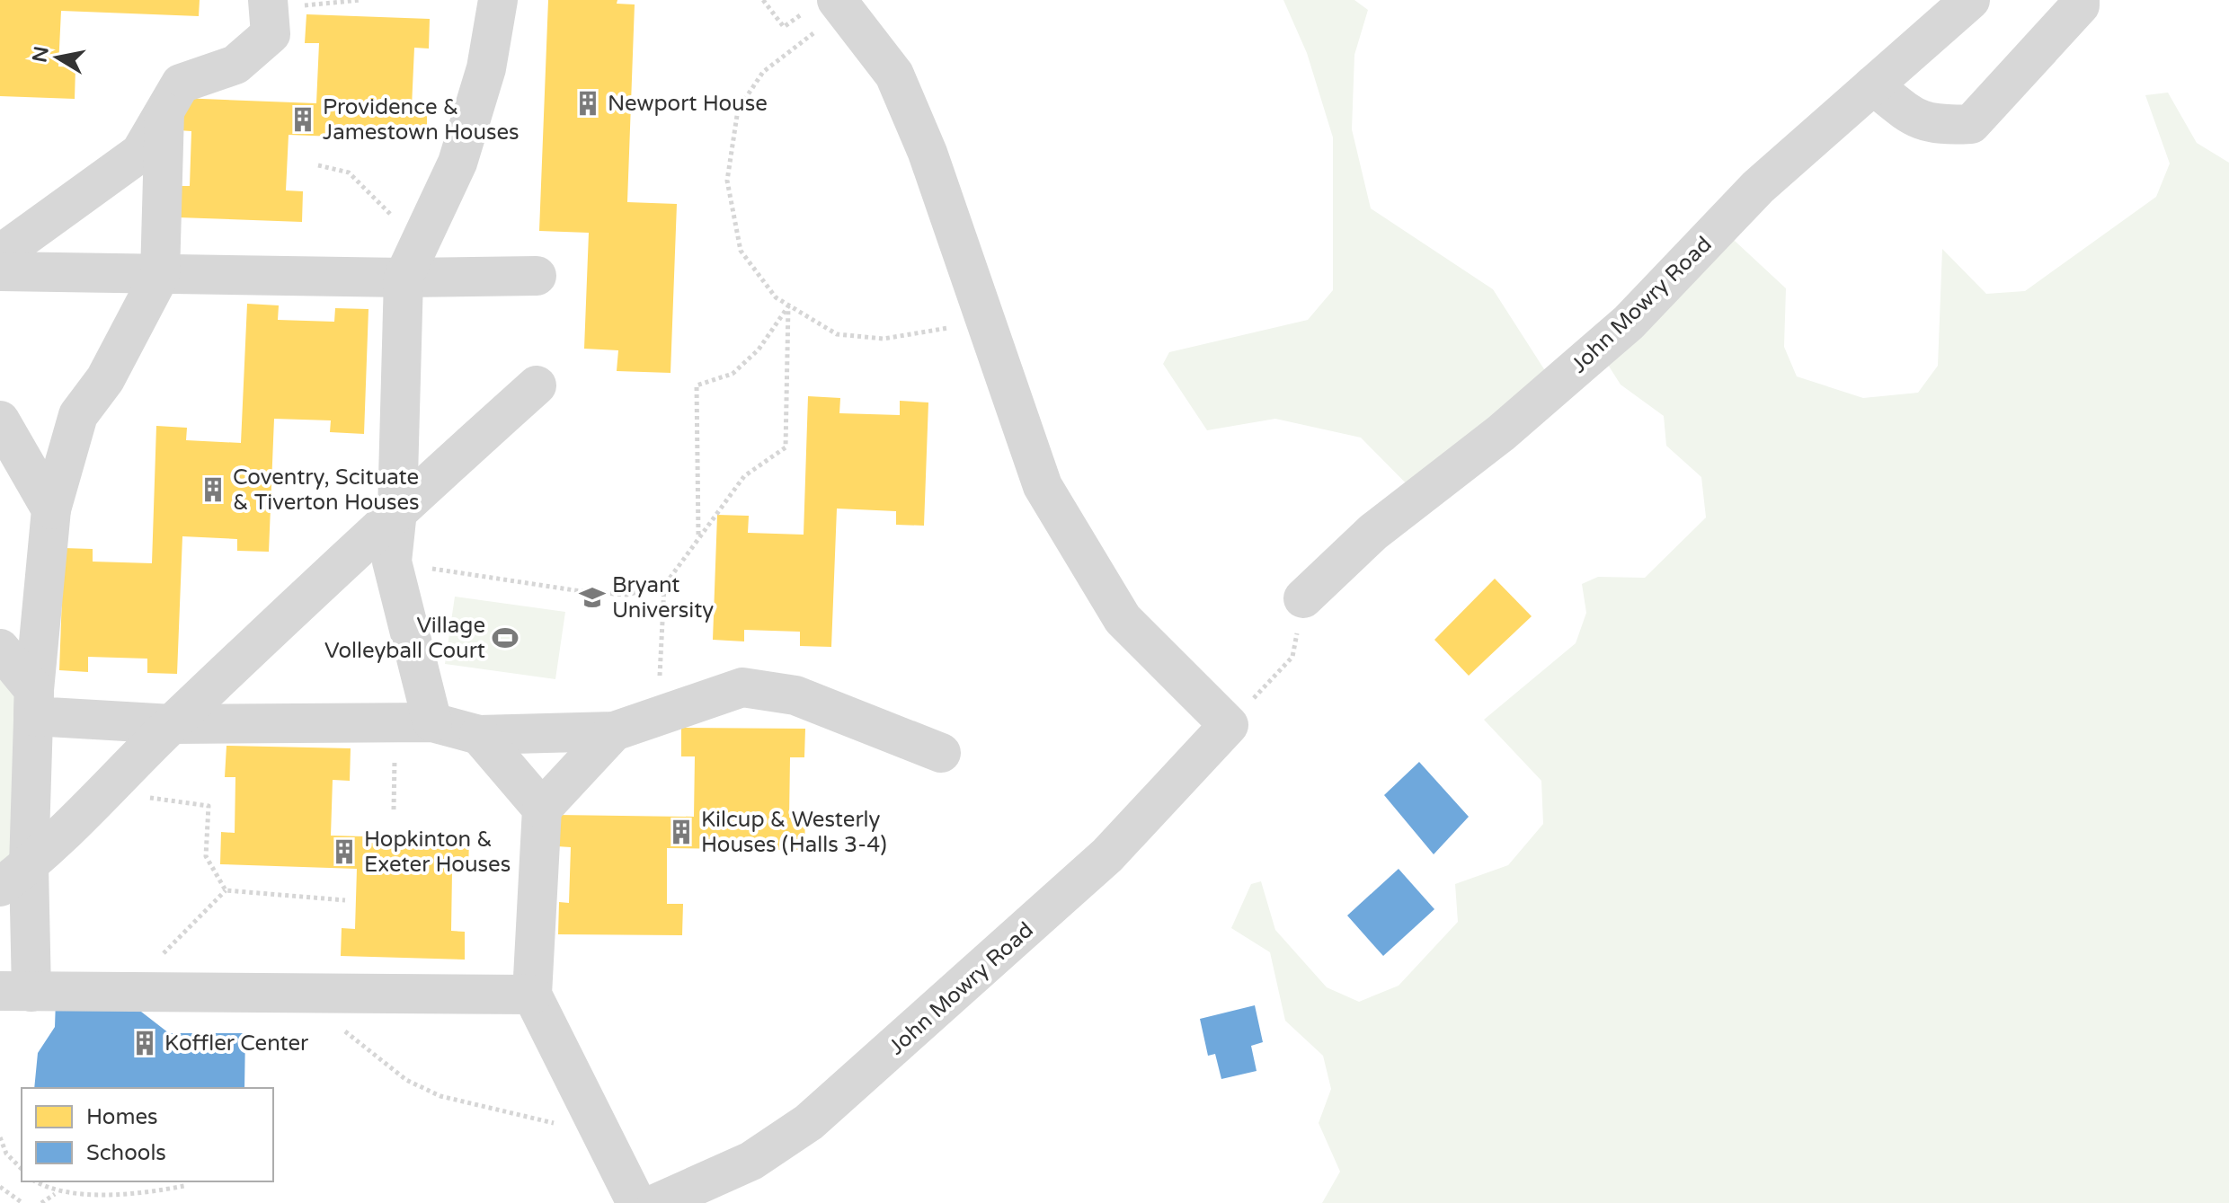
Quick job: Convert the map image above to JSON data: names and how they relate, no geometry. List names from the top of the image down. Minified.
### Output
{"streets":{"street":["John Mowry Road"]},"places":{"building":["Newport House","Providence & Jamestown Houses","Coventry, Scituate & Tiverton Houses","Kilcup & Westerly Houses (Halls 3-4)","Hopkinton & Exeter Houses","Koffler Center"],"school or university":["Bryant University"],"sports":["Village Volleyball Court"]},"legend":["Homes","Schools"],"north":"left"}
